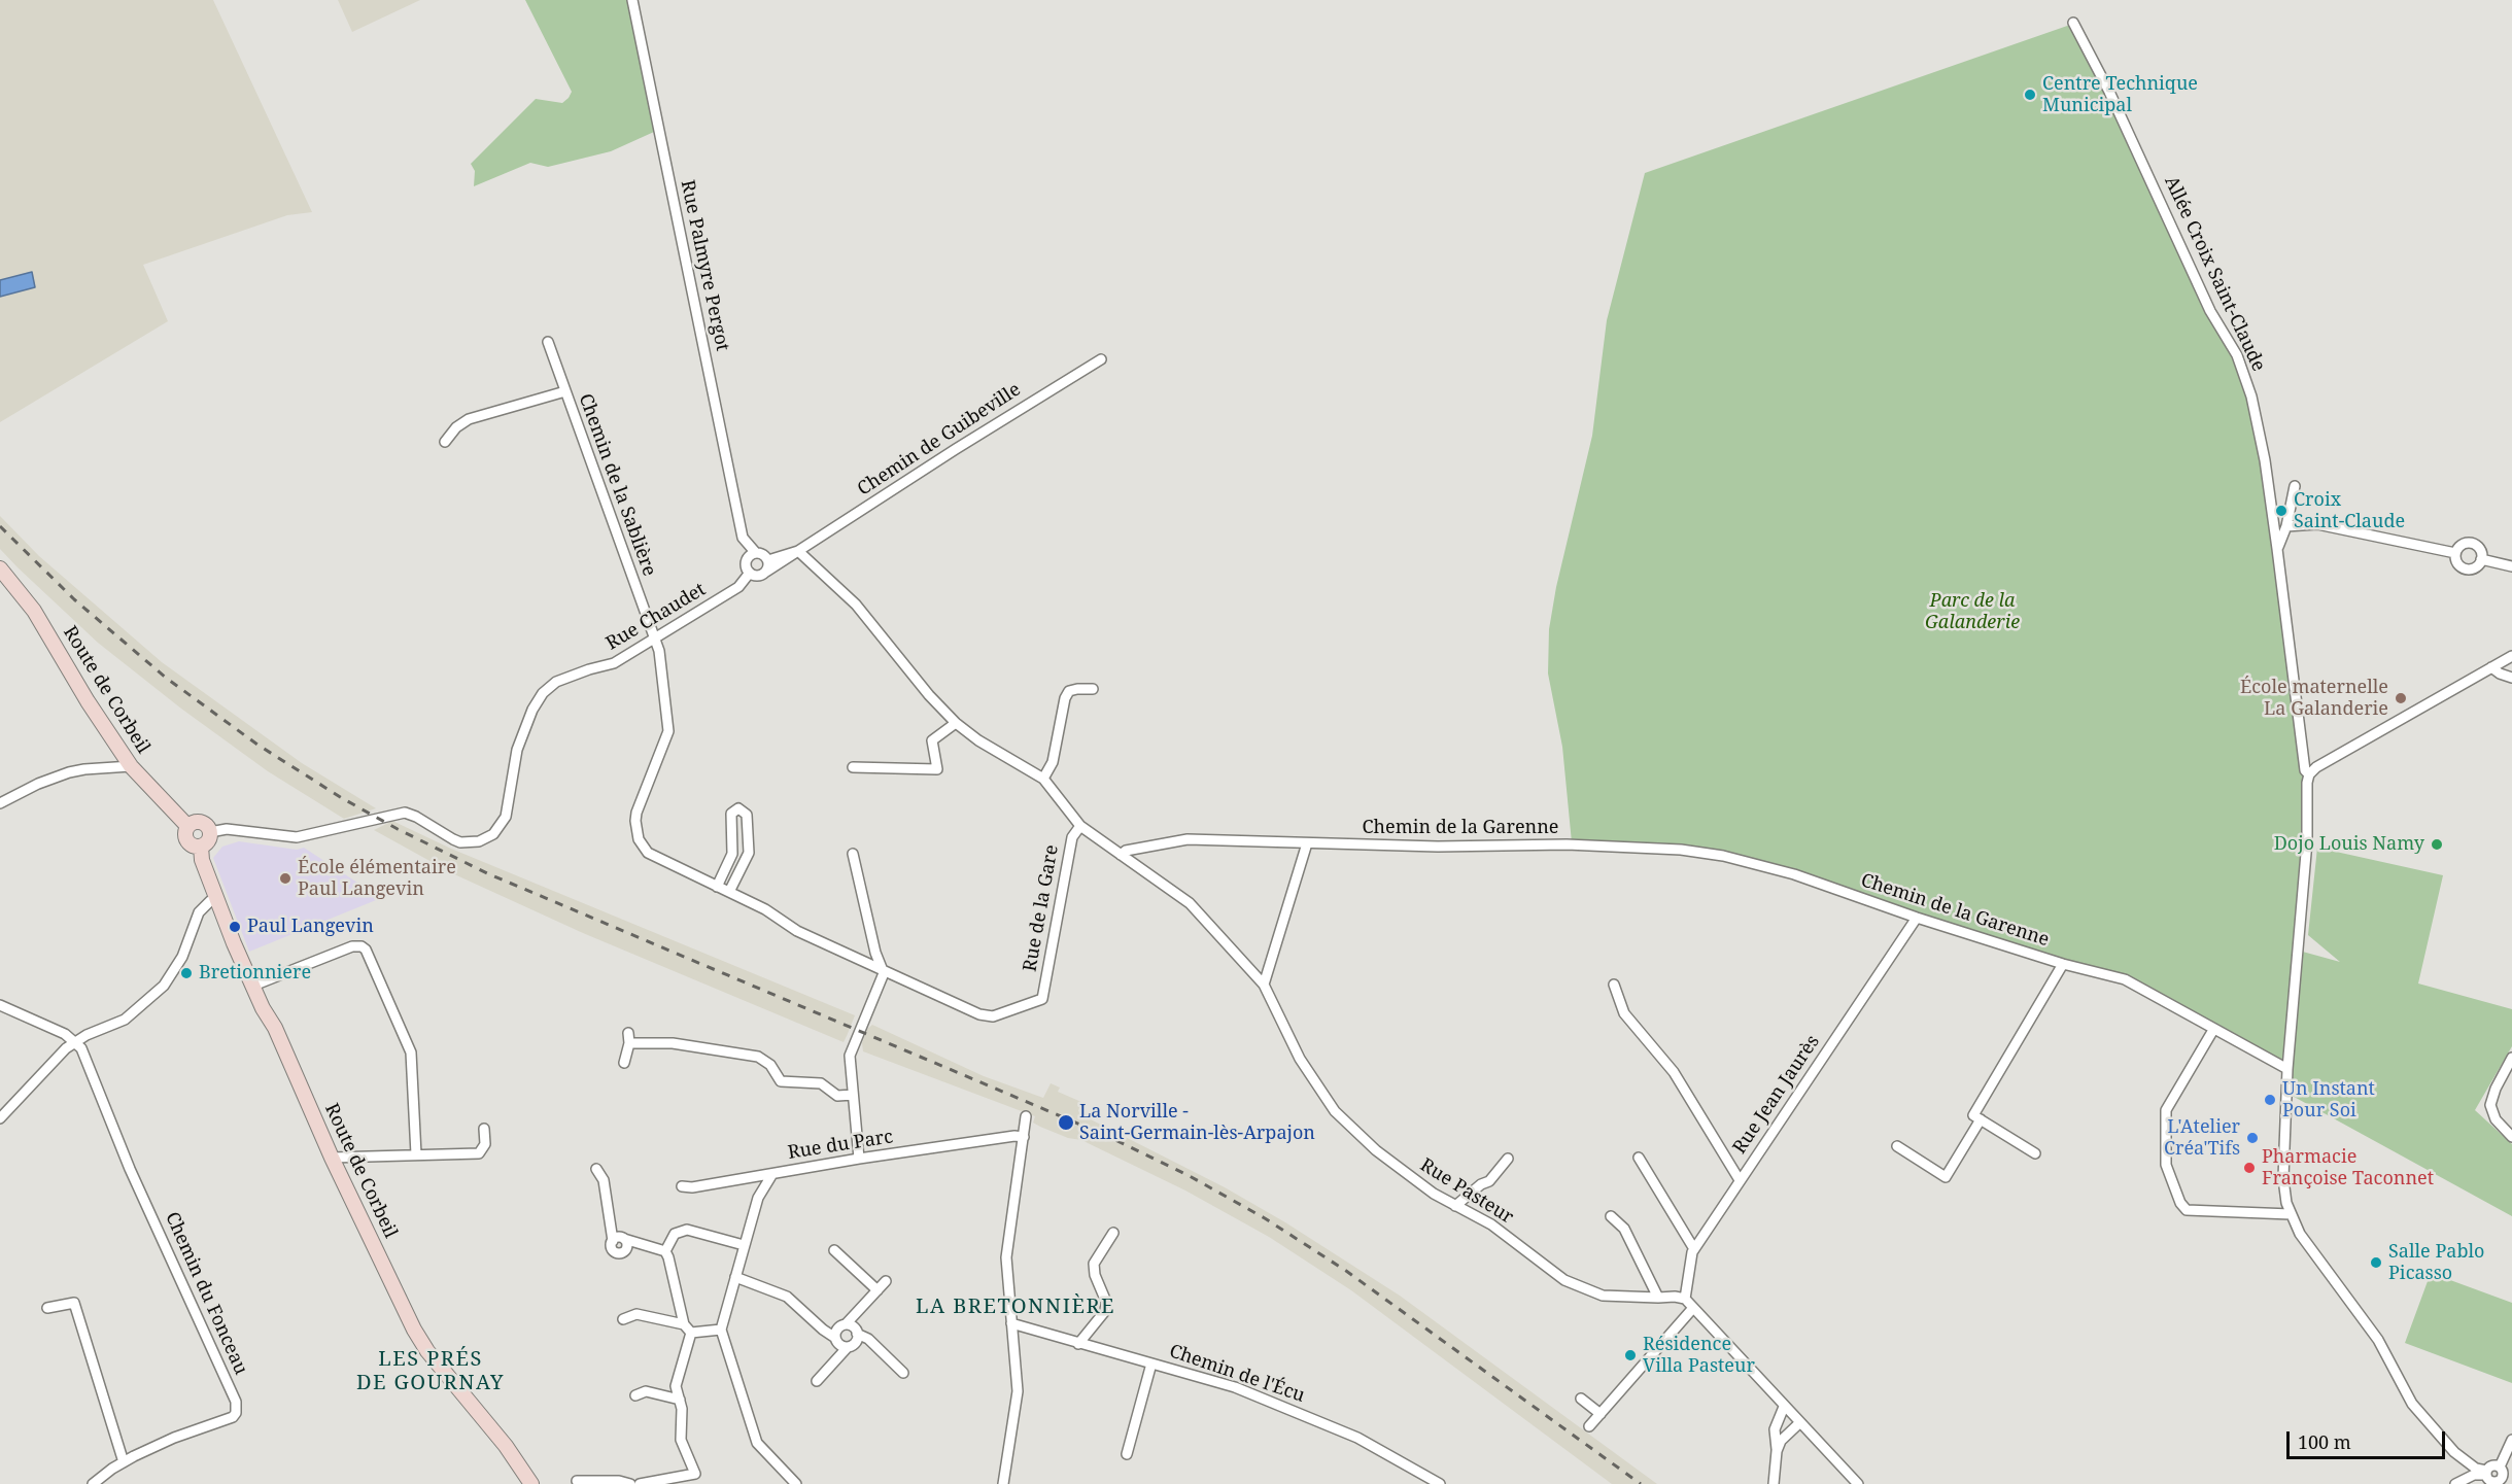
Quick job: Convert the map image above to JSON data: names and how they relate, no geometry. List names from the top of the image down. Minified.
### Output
{"streets":{"main road":["Route de Corbeil"],"street":["Rue Palmyre Pergot","Allée Croix Saint-Claude","Chemin de Guibeville","Chemin de la Sablière","Rue Chaudet","Chemin de la Garenne","Rue de la Gare","Rue Jean Jaurès","Rue du Parc","Rue Pasteur","Chemin du Fonceau","Chemin de l'Écu"]},"crossings":[["Rue Palmyre Pergot","Rue Chaudet"],["Allée Croix Saint-Claude","Chemin de la Garenne"],["Chemin de la Sablière","Rue Chaudet"],["Chemin de la Sablière","Rue de la Gare"],["Rue Chaudet","Route de Corbeil"],["Chemin de la Garenne","Rue Jean Jaurès"],["Chemin de la Garenne","Rue Pasteur"],["Rue de la Gare","Rue Pasteur"],["Rue Jean Jaurès","Rue Pasteur"]],"districts":["LA BRETONNIÈRE","LES PRÉS DE GOURNAY"],"parks":["Parc de la Galanderie"],"places":["Centre Technique Municipal","Croix Saint-Claude","École maternelle La Galanderie","Dojo Louis Namy","École élémentaire Paul Langevin","Paul Langevin","Bretionniere","Un Instant Pour Soi","La Norville - Saint-Germain-lès-Arpajon","L'Atelier Créa'Tifs","Pharmacie Françoise Taconnet","Salle Pablo Picasso","Résidence Villa Pasteur"],"scale_bar":"100 m"}
